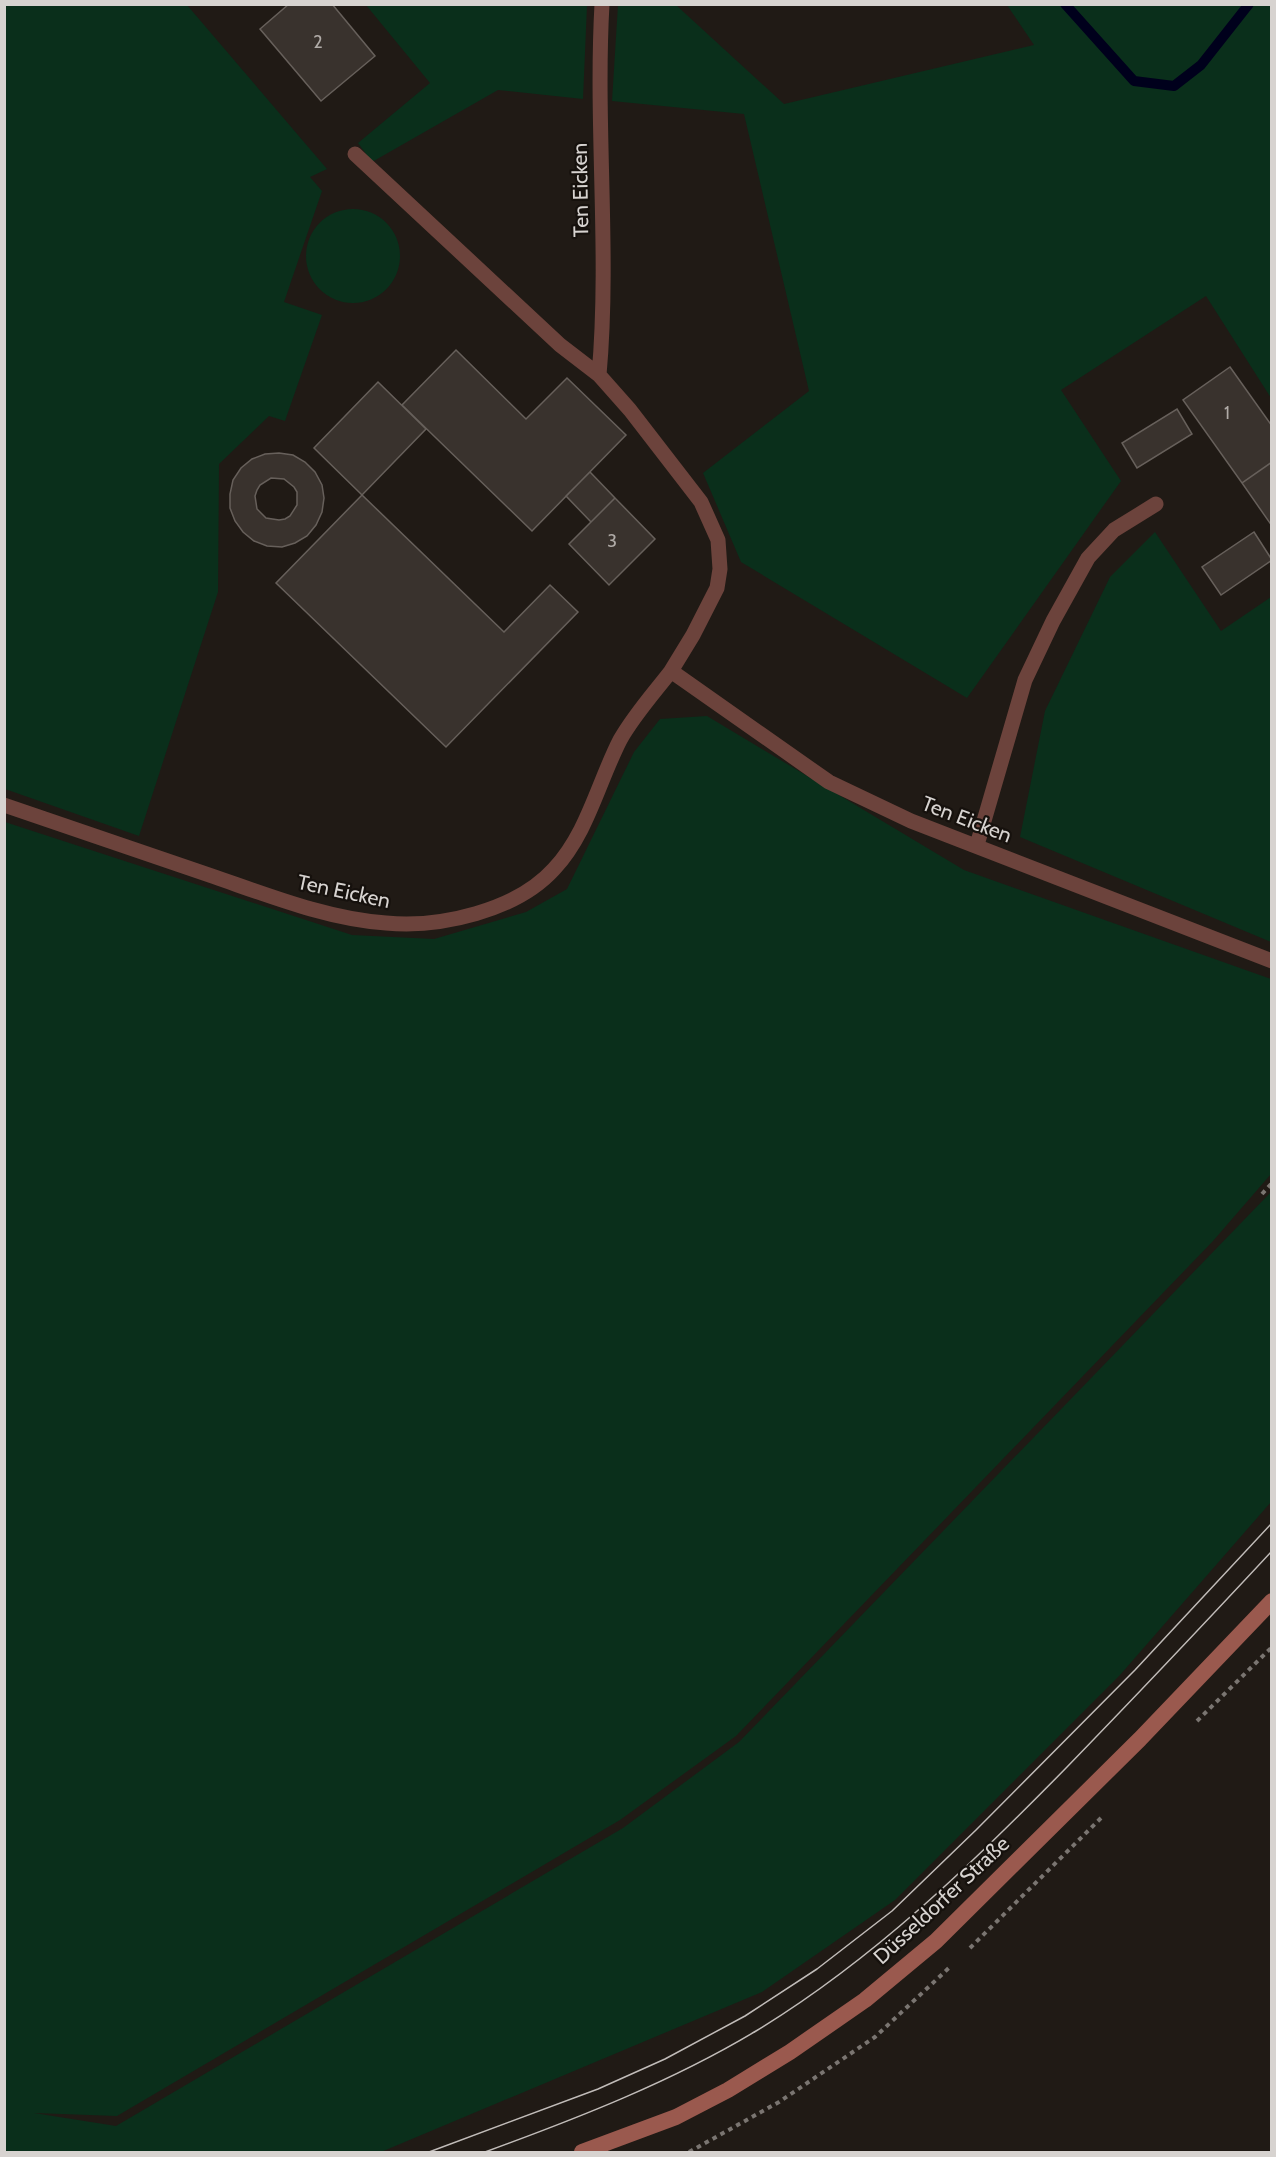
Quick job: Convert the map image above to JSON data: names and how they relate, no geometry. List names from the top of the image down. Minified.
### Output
{"streets":{"main road":["Düsseldorfer Straße"],"lane":["Ten Eicken"]},"house_numbers":["2","1","3"]}
